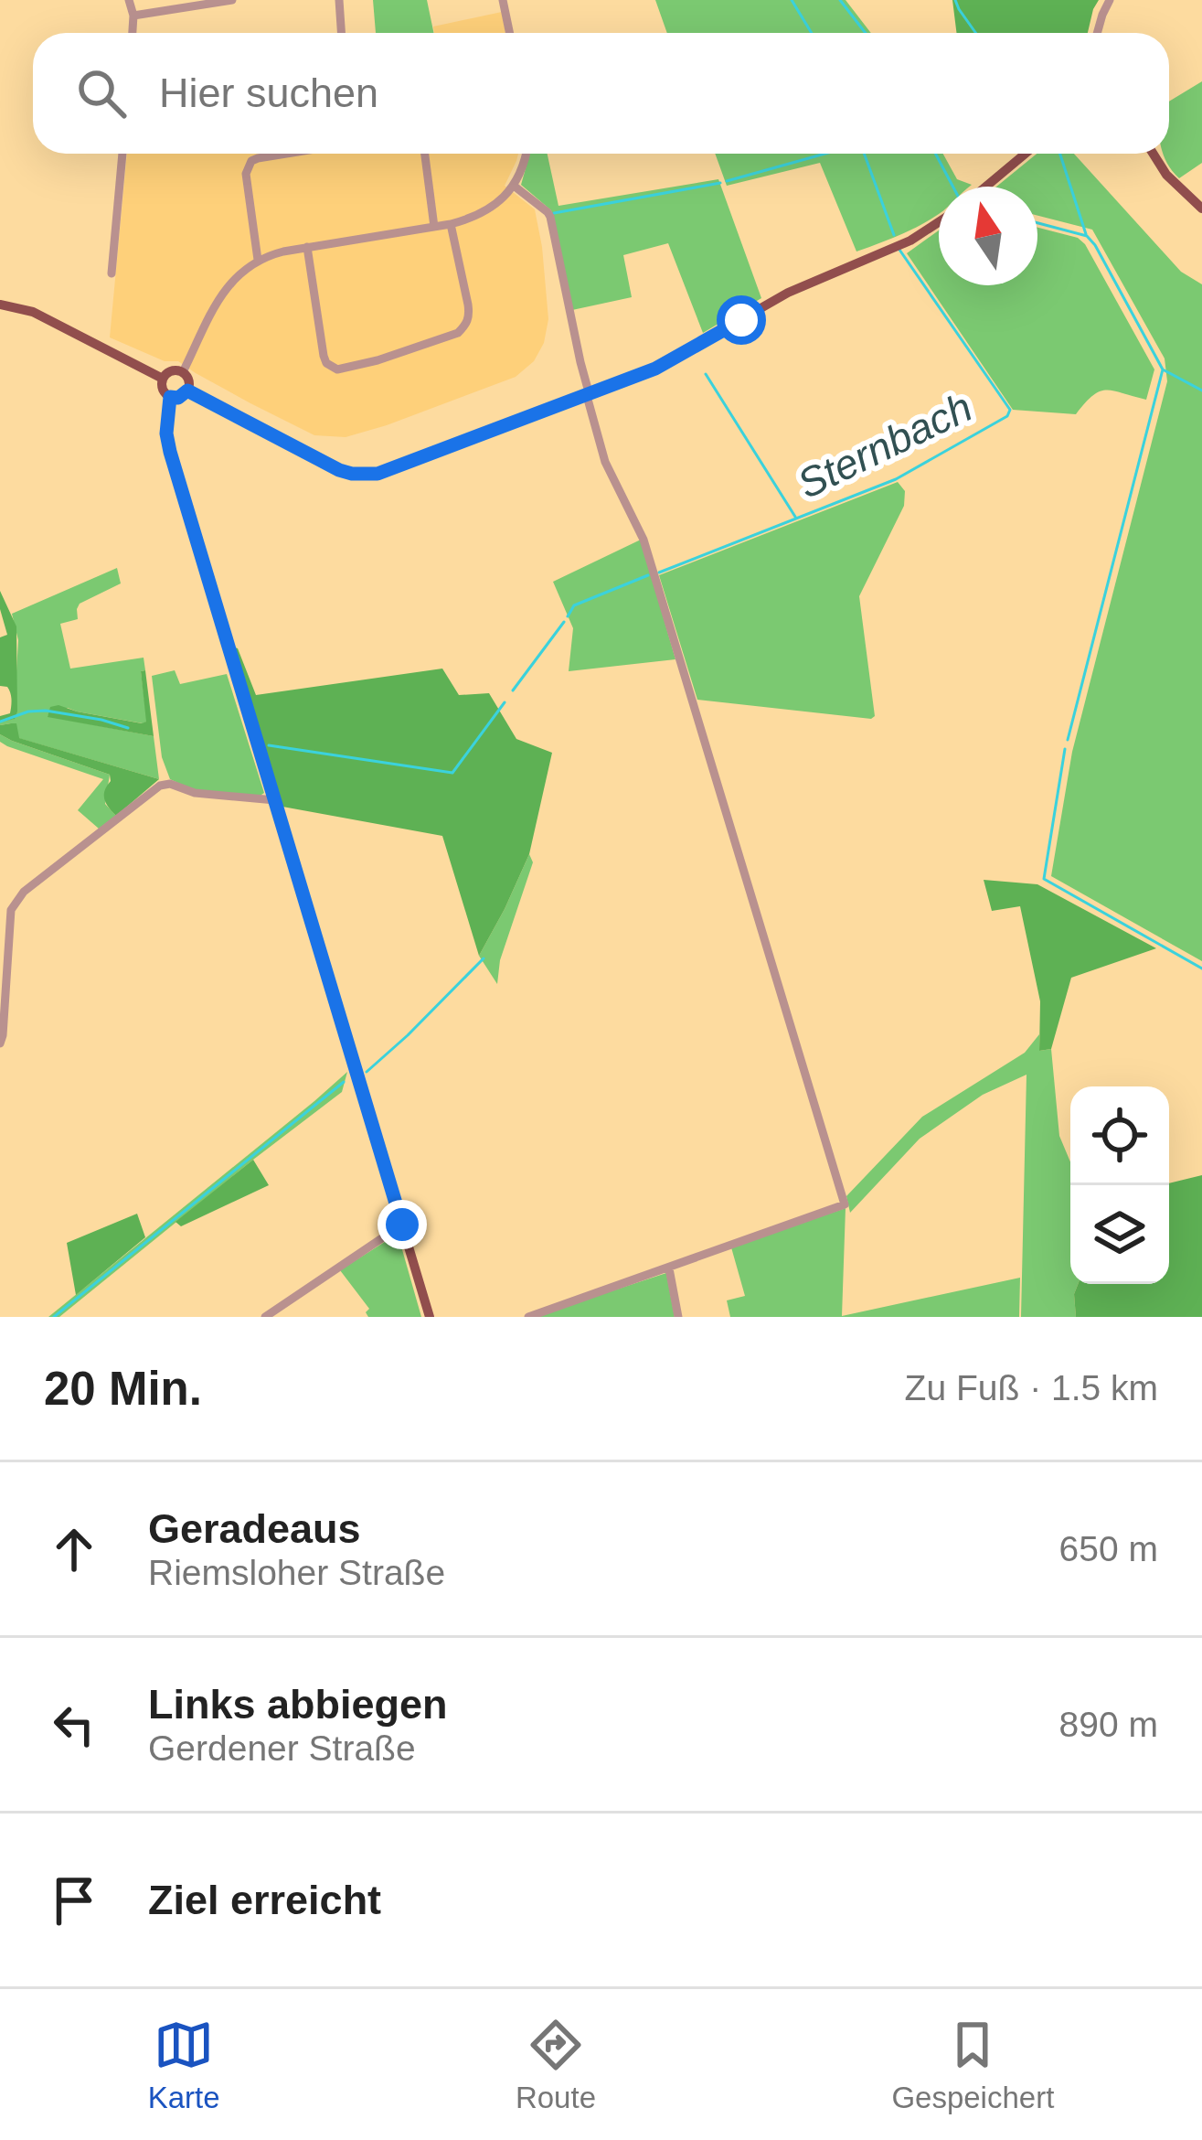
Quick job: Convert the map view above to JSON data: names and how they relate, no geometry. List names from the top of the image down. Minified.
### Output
{"water":["Sternbach"],"north":"top","page":{"search":"Hier suchen","heading":["20 Min.","Zu Fuß · 1.5 km"],"list":[["Geradeaus","Riemsloher Straße","650 m"],["Links abbiegen","Gerdener Straße","890 m"],"Ziel erreicht"],"nav":["Karte","Route","Gespeichert"]}}
